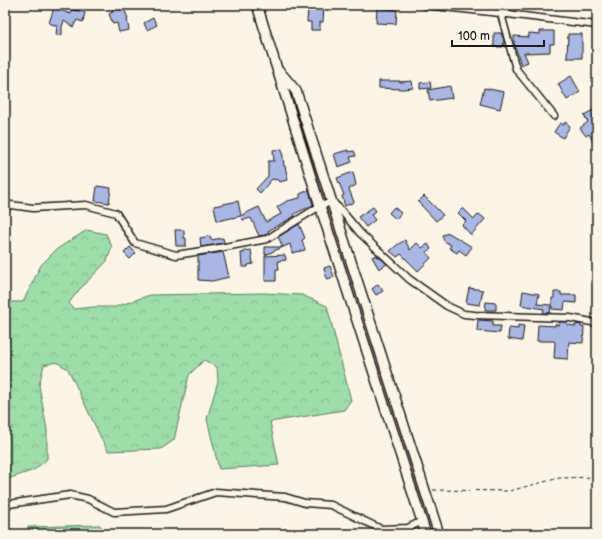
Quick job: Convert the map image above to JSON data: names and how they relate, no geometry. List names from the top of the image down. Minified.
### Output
{"scale_bar":"100 m"}
